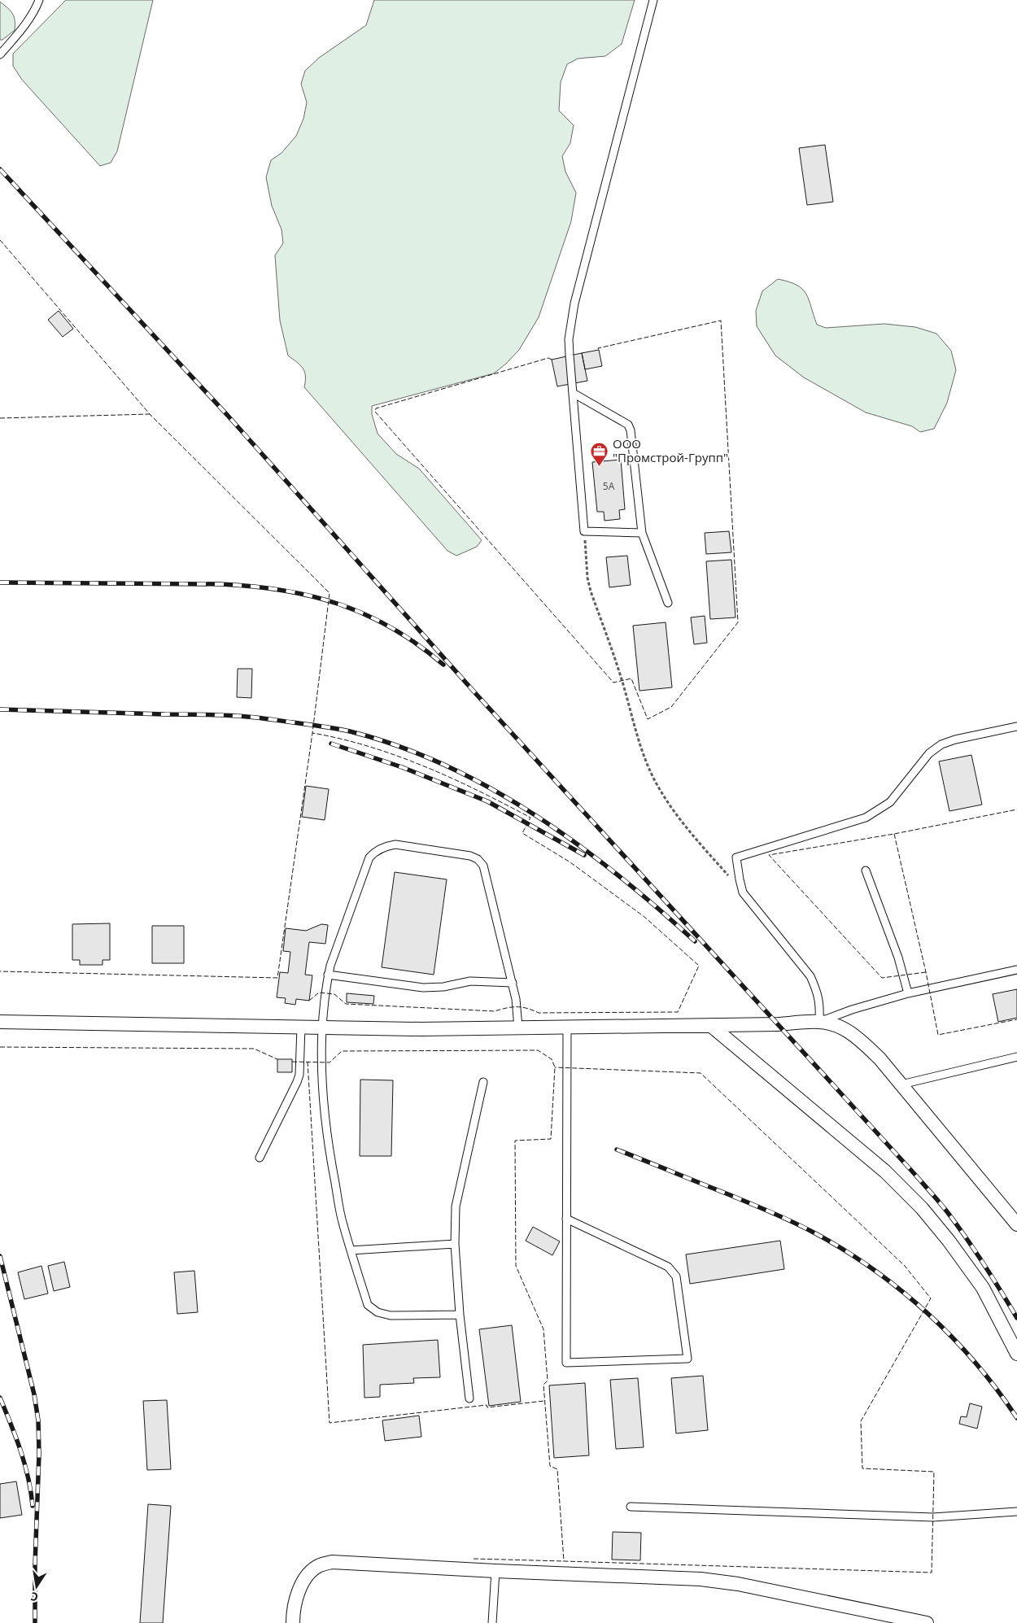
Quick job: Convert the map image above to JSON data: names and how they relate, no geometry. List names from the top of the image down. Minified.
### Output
{"places":{"office":["ООО \"Промстрой-Групп\""]},"house_numbers":["5А"],"north":"bottom"}
